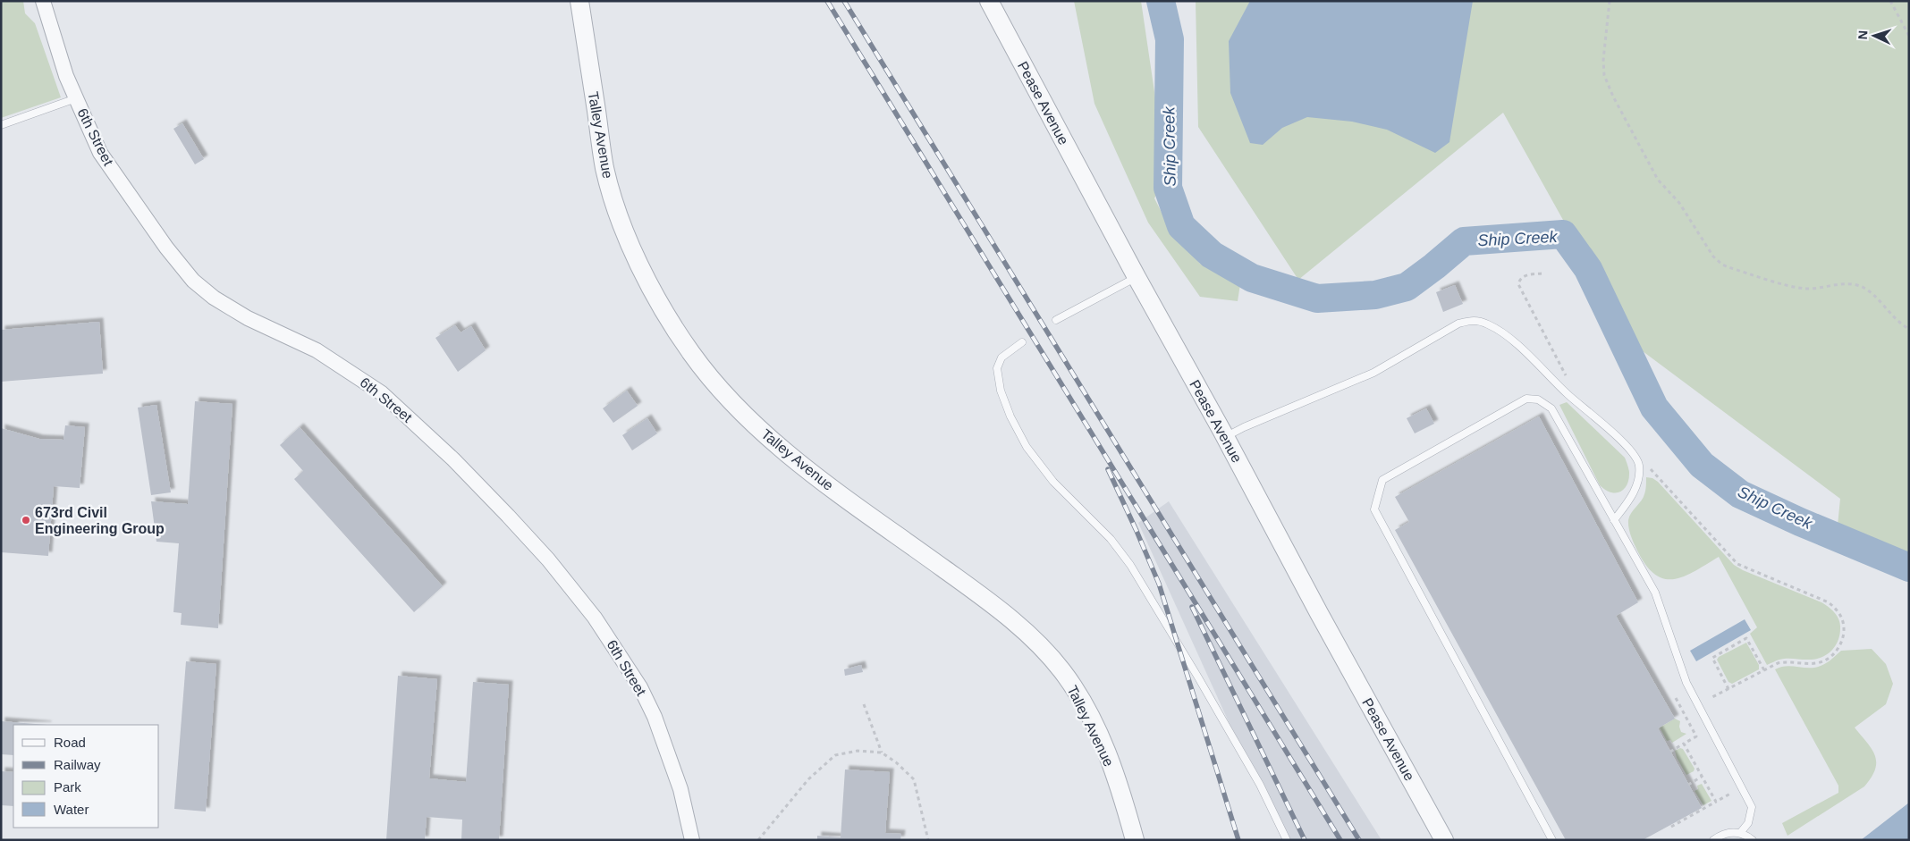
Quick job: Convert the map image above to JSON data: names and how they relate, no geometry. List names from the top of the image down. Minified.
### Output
{"streets":{"street":["Pease Avenue","Talley Avenue","6th Street"]},"water":["Ship Creek"],"places":["673rd Civil Engineering Group"],"legend":["Road","Railway","Park","Water"],"north":"left"}
